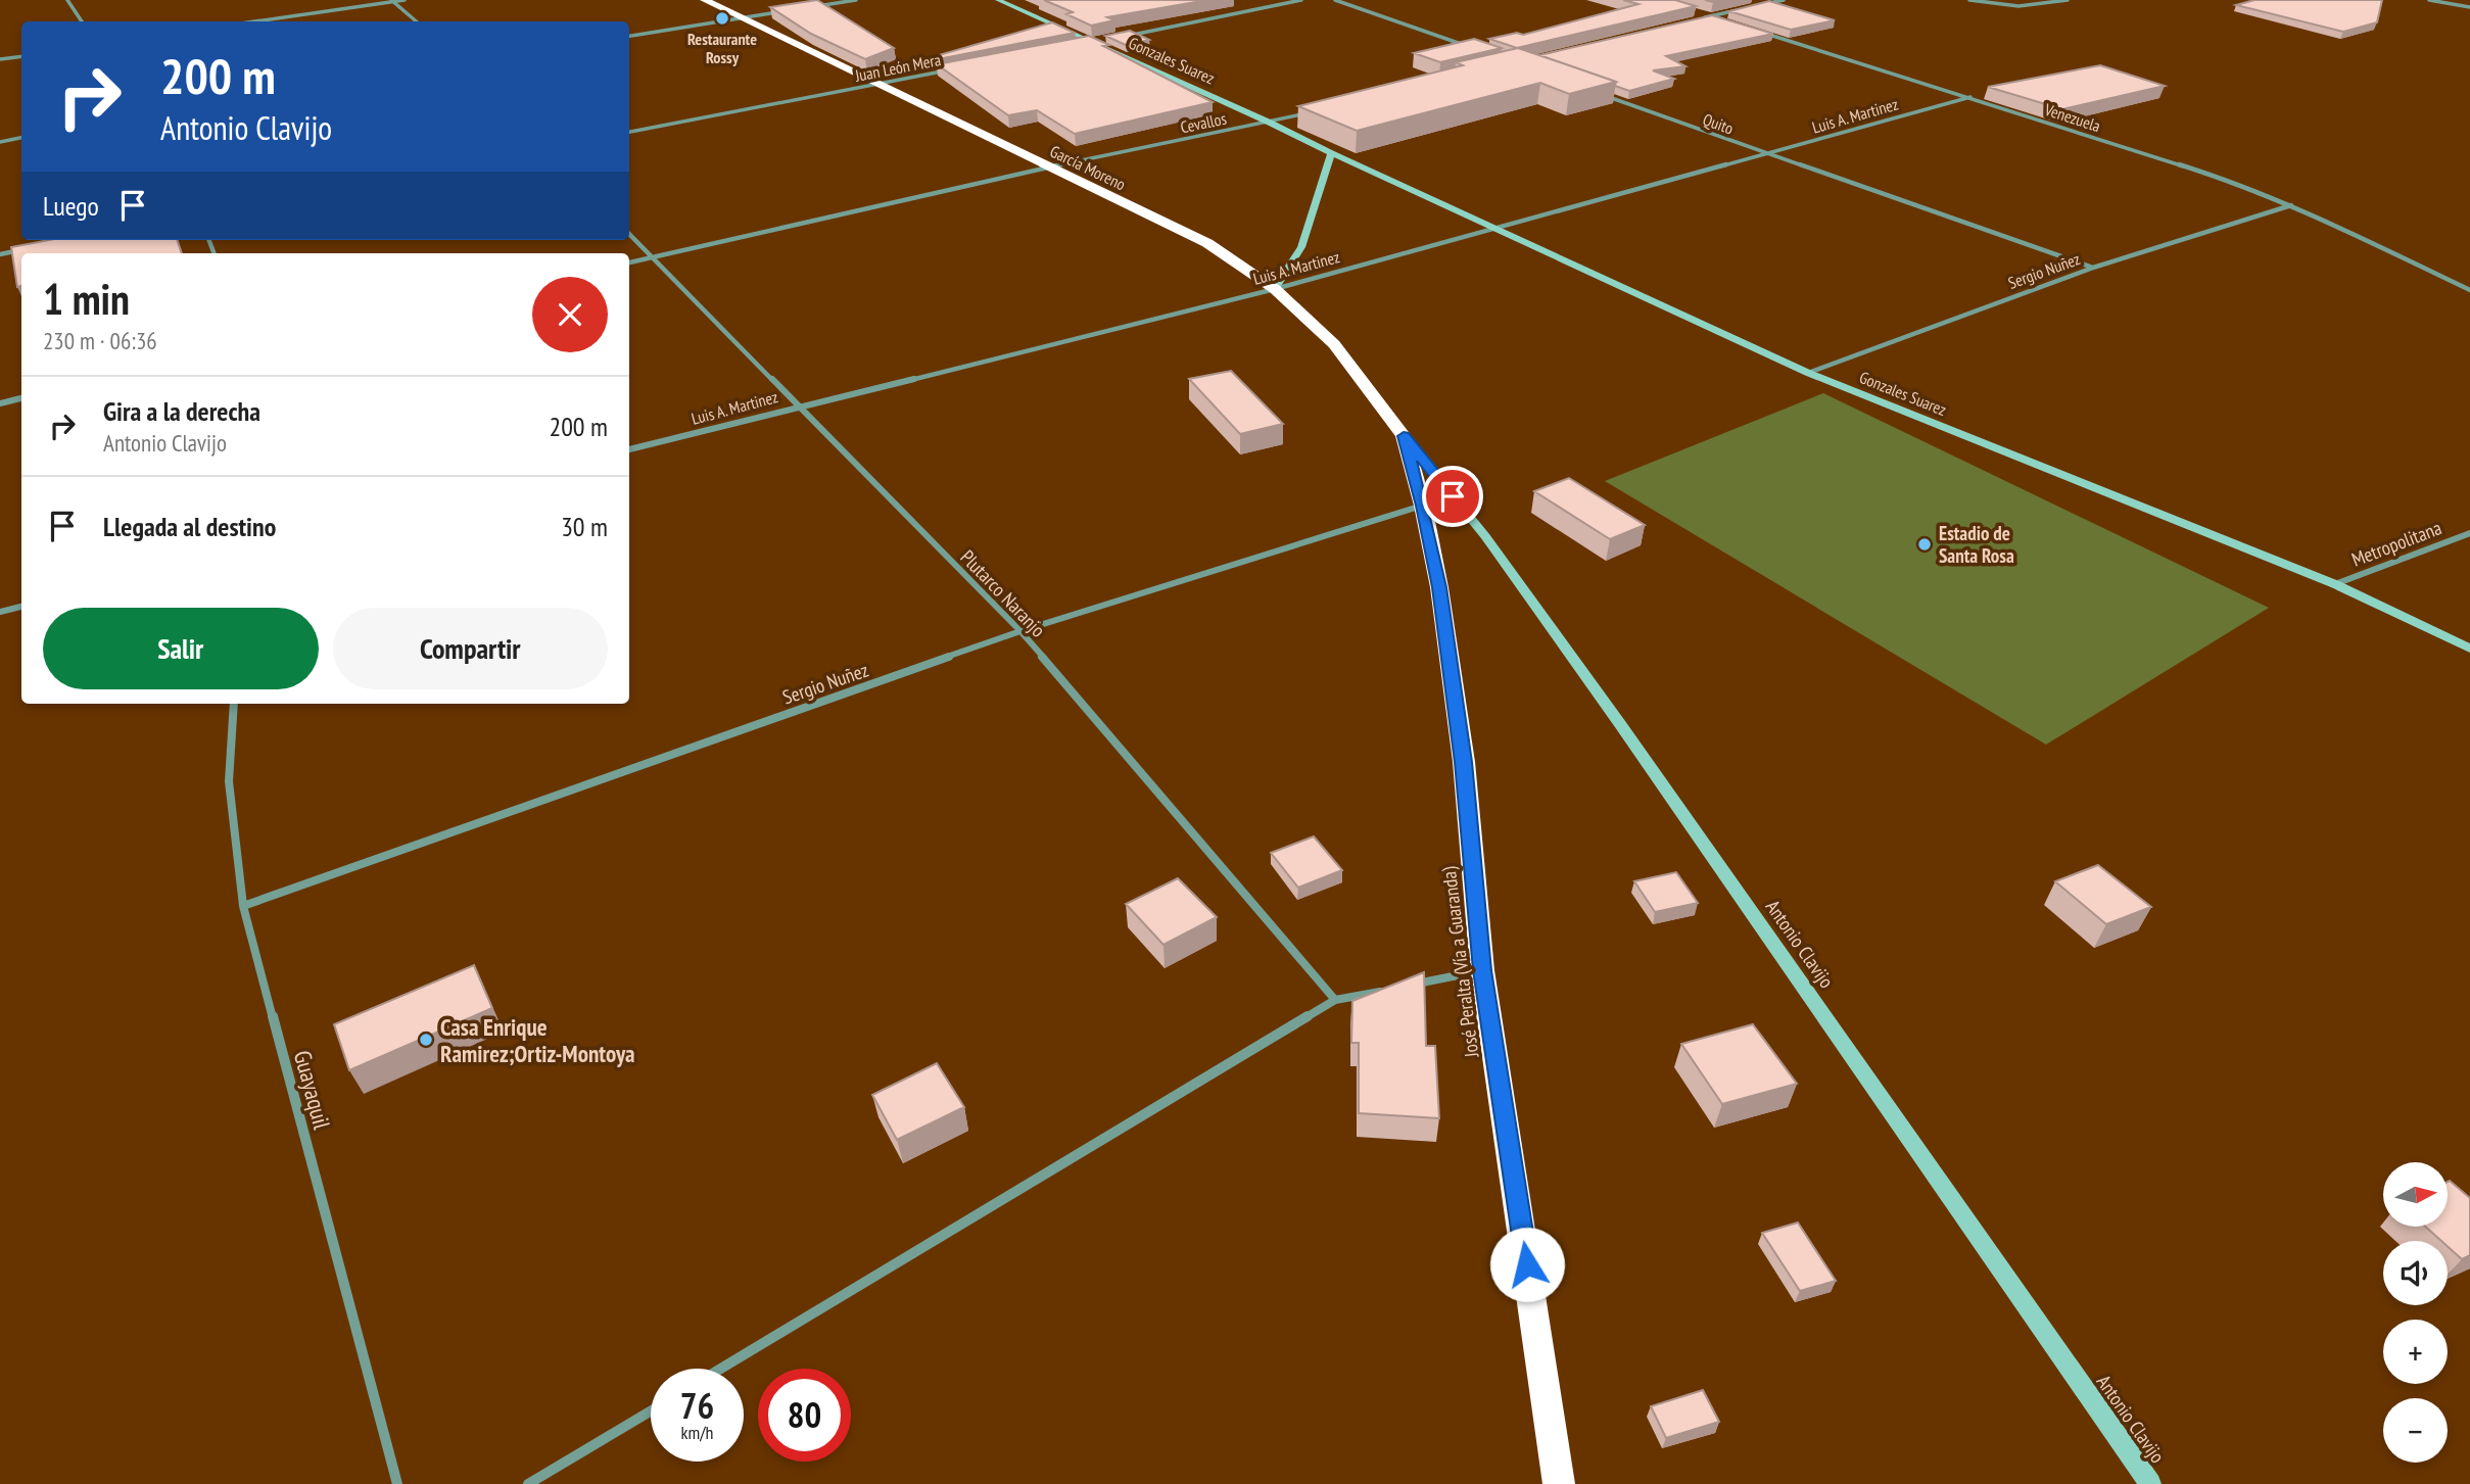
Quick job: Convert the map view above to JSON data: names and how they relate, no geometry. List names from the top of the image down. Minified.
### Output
{"streets":{"highway":["García Moreno","José Peralta (Vía a Guaranda)"],"street":["Gonzales Suarez","Juan León Mera","Luis A. Martinez","Venezuela","Cevallos","Quito","Sergio Nuñez","Metropolitana","Plutarco Naranjo","Antonio Clavijo","Guayaquil"]},"crossings":[["Gonzales Suarez","Luis A. Martinez"],["Gonzales Suarez","Cevallos"],["Gonzales Suarez","Sergio Nuñez"],["Gonzales Suarez","Metropolitana"],["Juan León Mera","García Moreno"],["Luis A. Martinez","Venezuela"],["Luis A. Martinez","Quito"],["Luis A. Martinez","García Moreno"],["Luis A. Martinez","Plutarco Naranjo"],["Venezuela","Sergio Nuñez"],["Cevallos","García Moreno"],["Cevallos","Plutarco Naranjo"],["Quito","Sergio Nuñez"],["García Moreno","Antonio Clavijo"],["García Moreno","José Peralta (Vía a Guaranda)"],["Sergio Nuñez","Plutarco Naranjo"],["Sergio Nuñez","José Peralta (Vía a Guaranda)"],["Sergio Nuñez","Guayaquil"],["Antonio Clavijo","José Peralta (Vía a Guaranda)"]],"places":["Restaurante Rossy","Estadio de Santa Rosa","Casa Enrique Ramirez;Ortiz-Montoya"],"north":"right","page":{"turn":["200 m","Antonio Clavijo"],"then":"Luego","heading":["1 min","230 m · 06:36"],"list":[{"name":"Gira a la derecha","note":"Antonio Clavijo","value":"200 m"},{"name":"Llegada al destino","value":"30 m"}],"buttons":["Salir","Compartir"],"map_buttons":["+","−"],"speed":"76 km/h","limit":"80"}}
